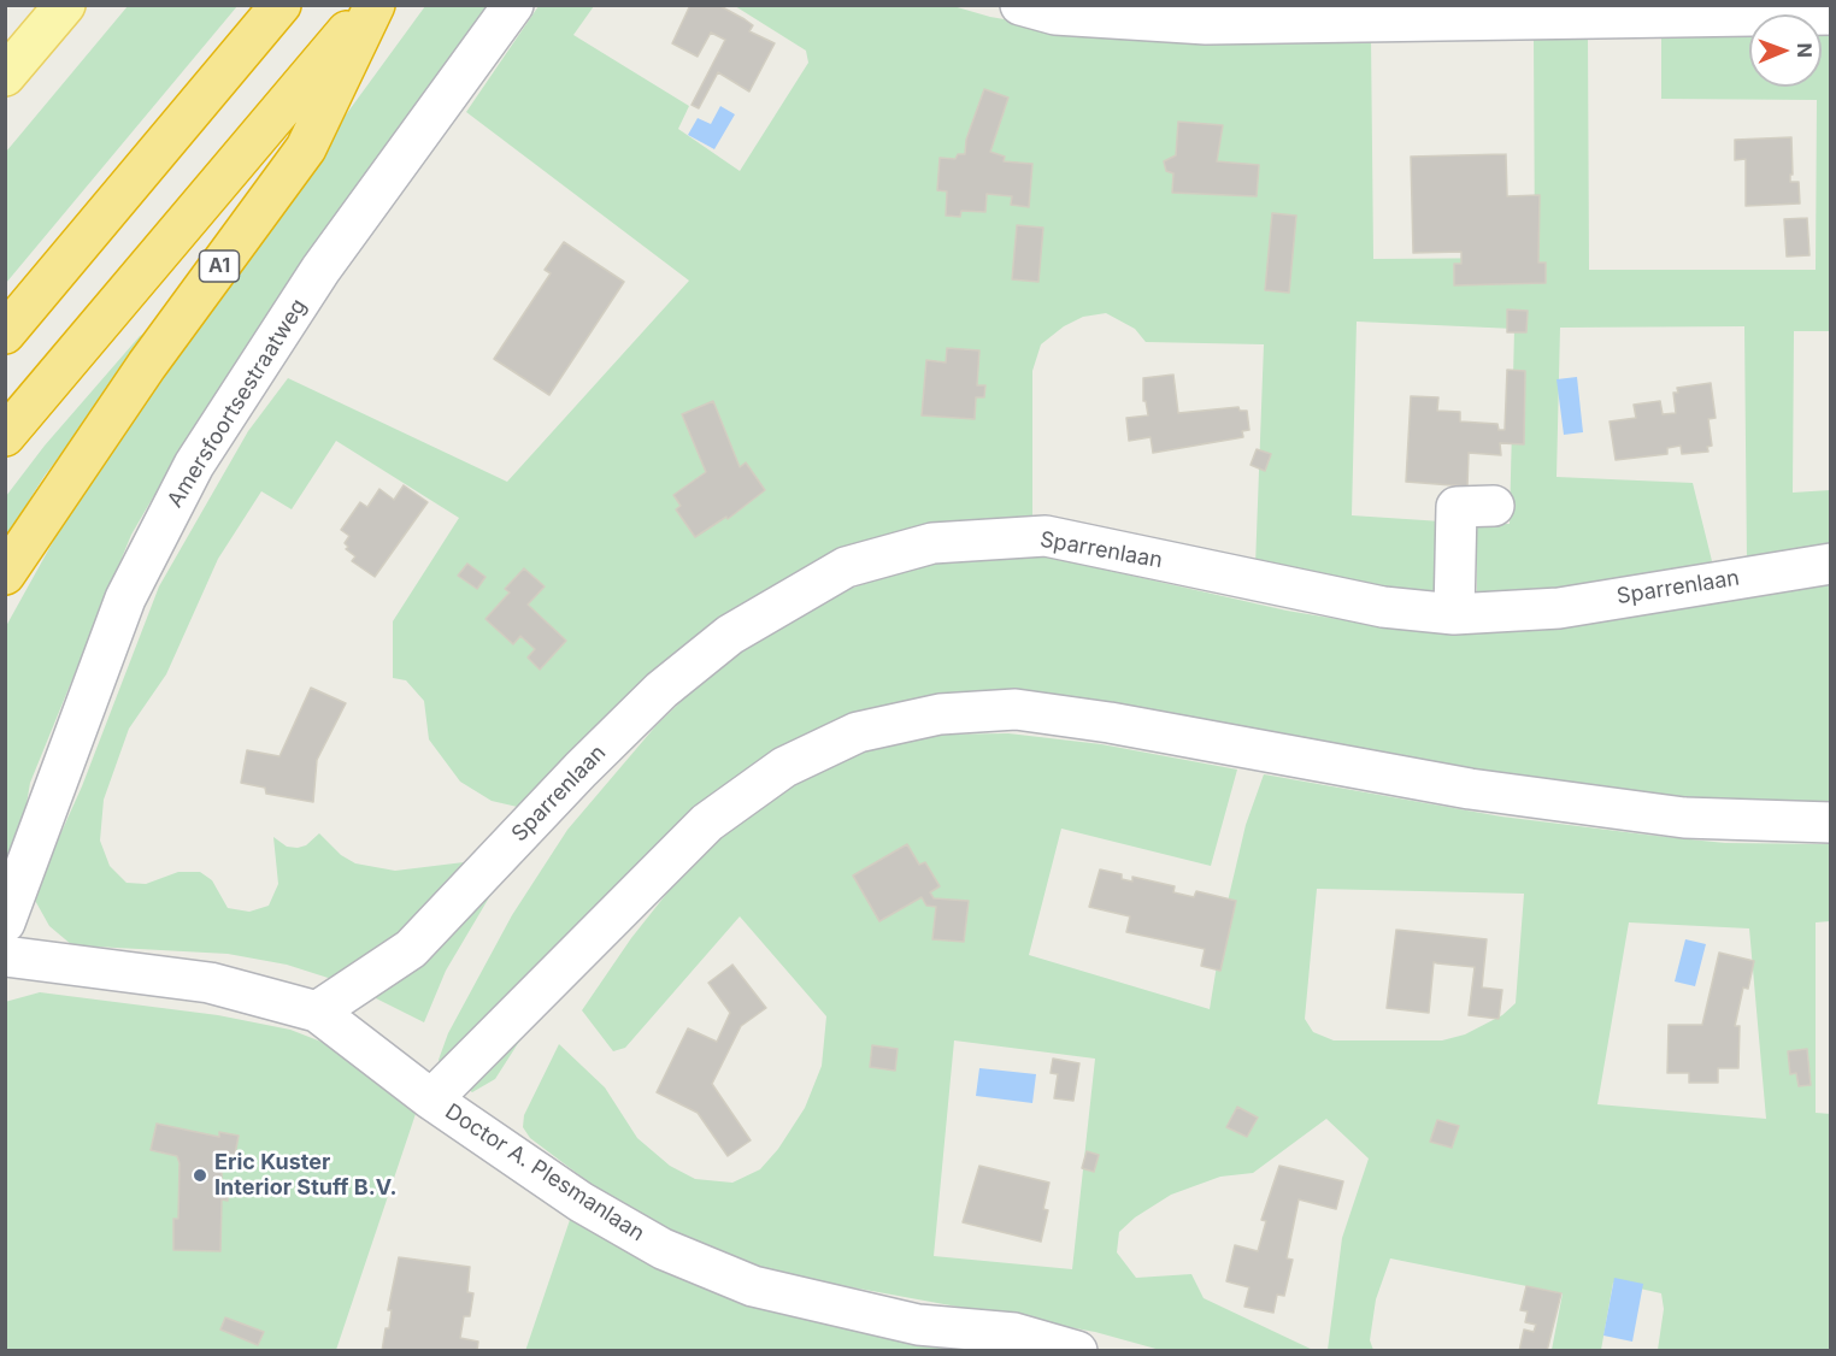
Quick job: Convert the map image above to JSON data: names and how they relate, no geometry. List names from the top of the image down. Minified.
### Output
{"streets":{"highway":["A1"],"street":["Amersfoortsestraatweg","Sparrenlaan","Doctor A. Plesmanlaan"]},"places":["Eric Kuster Interior Stuff B.V."],"north":"right"}
